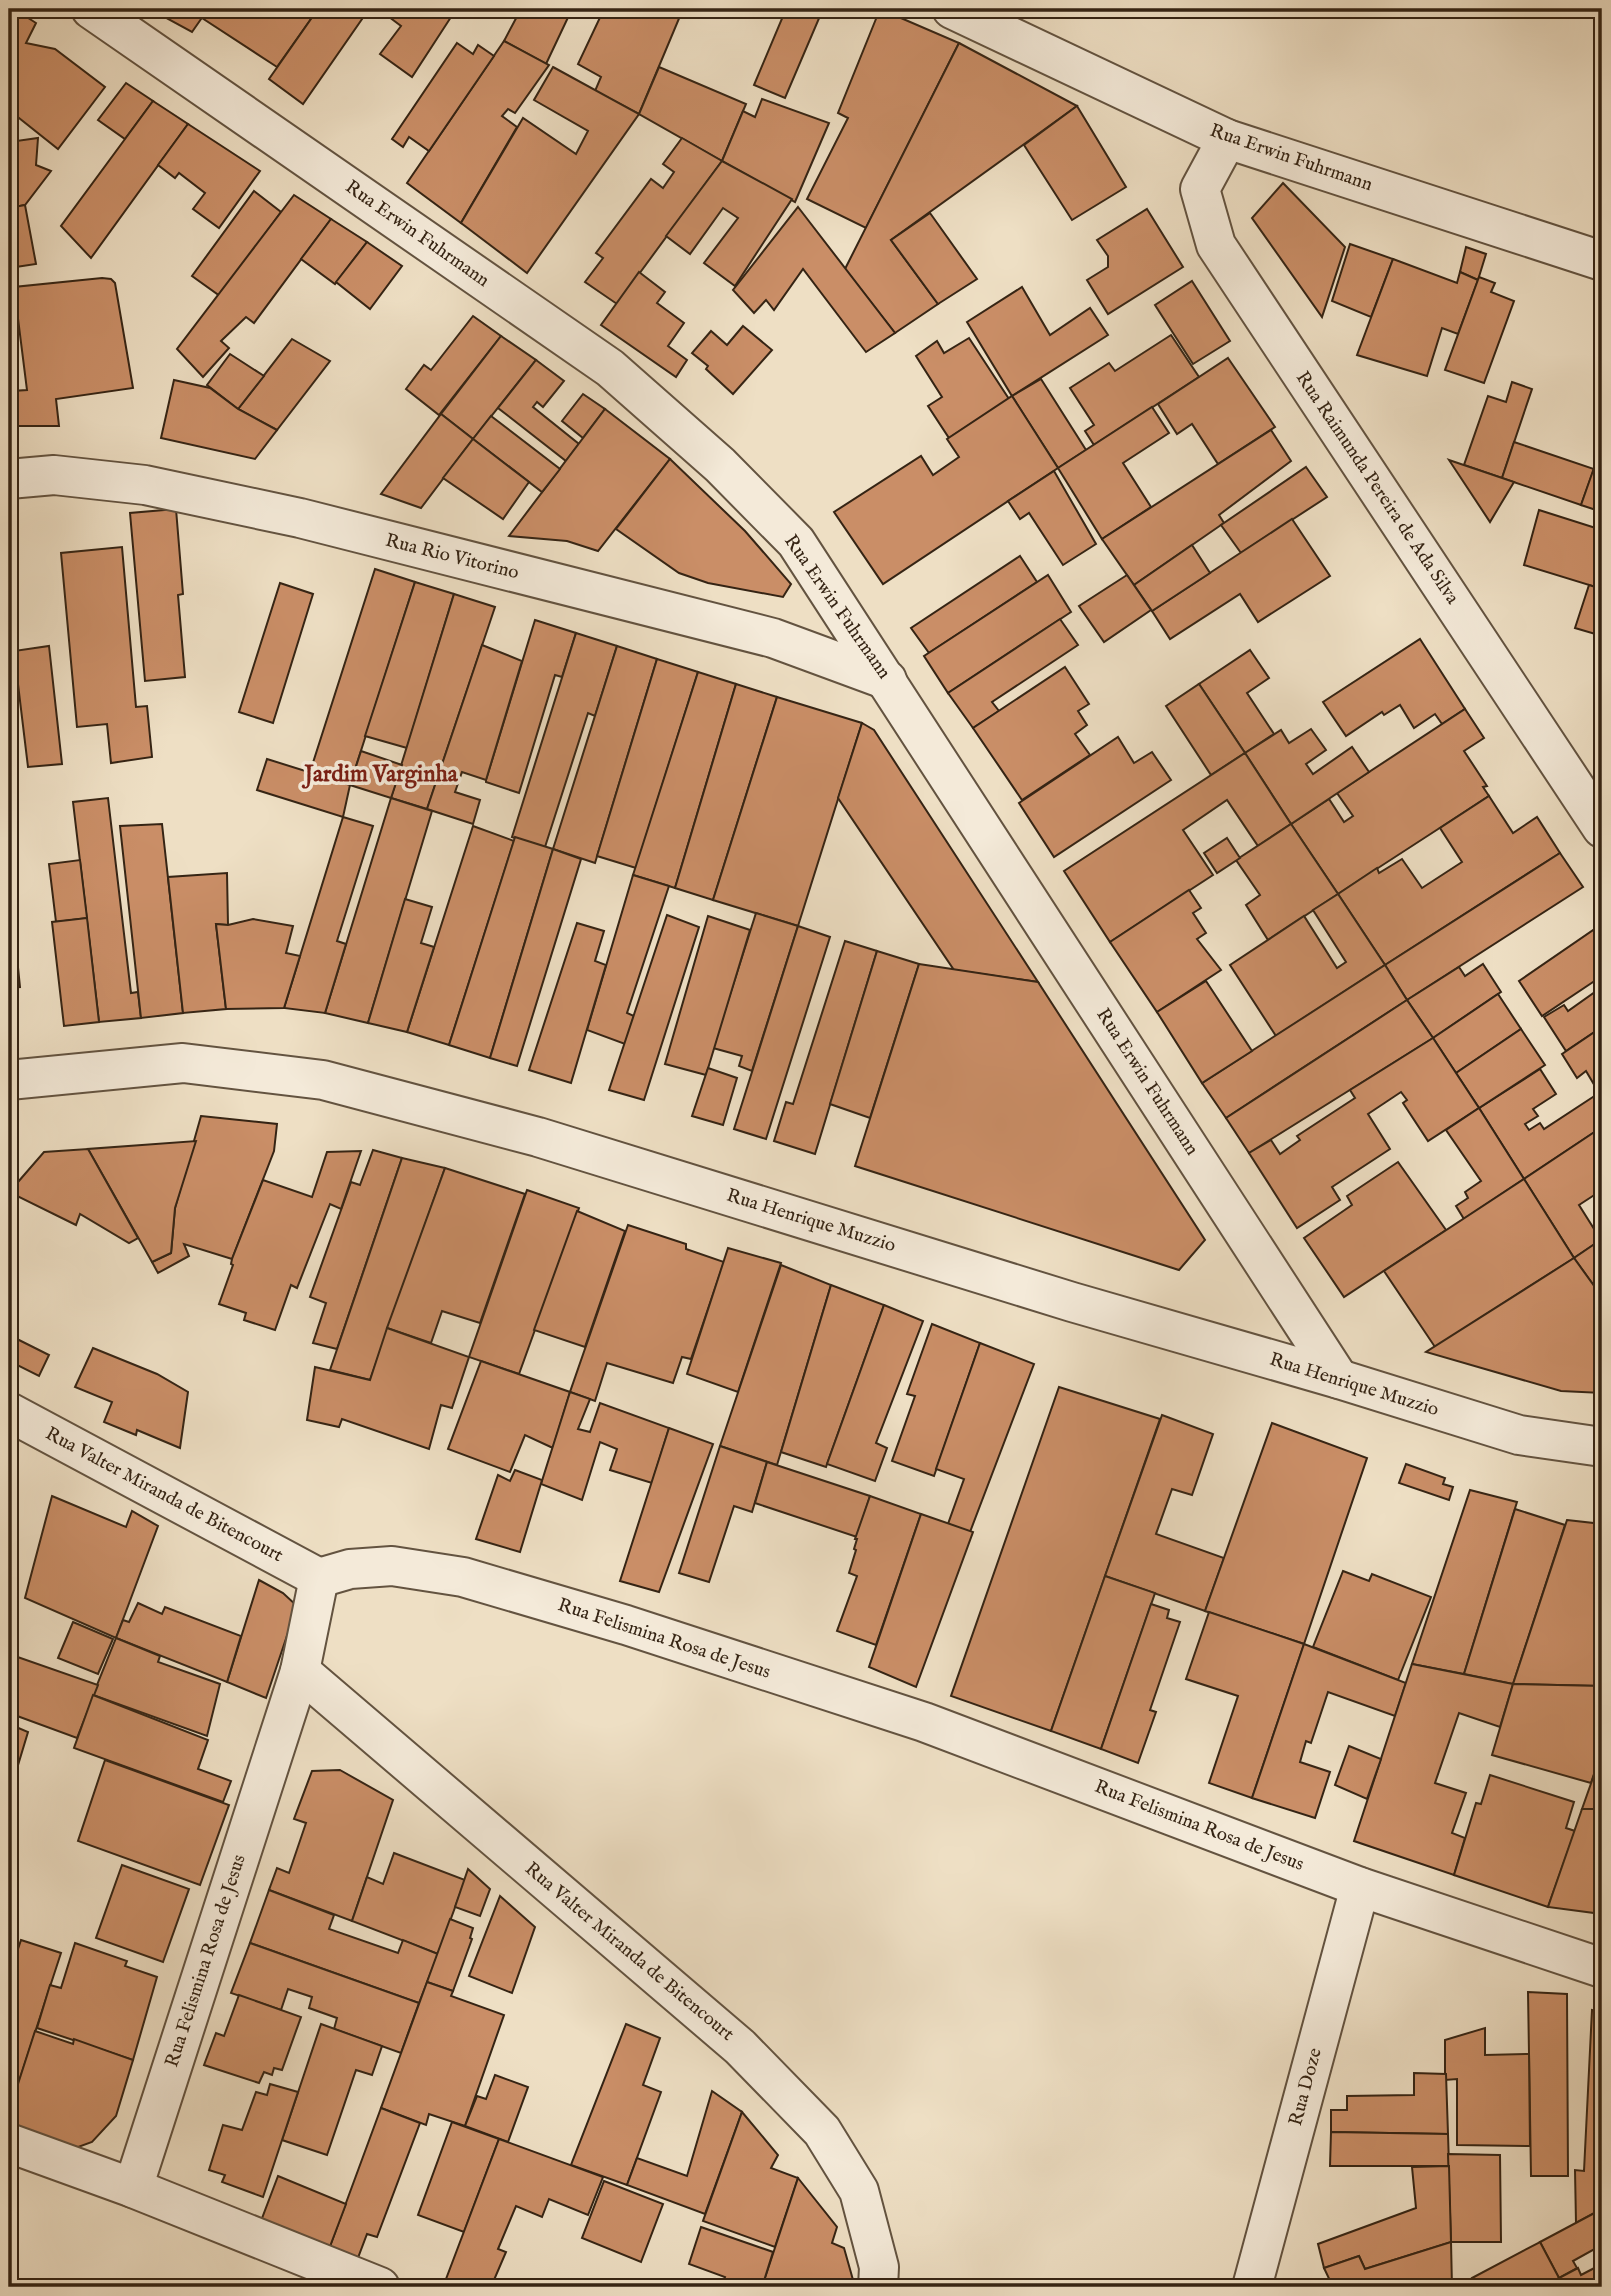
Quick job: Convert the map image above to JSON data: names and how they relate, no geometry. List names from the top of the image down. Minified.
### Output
{"streets":{"street":["Rua Erwin Fuhrmann","Rua Raimunda Pereira de Ada Silva","Rua Rio Vitorino","Rua Henrique Muzzio","Rua Valter Miranda de Bitencourt","Rua Felismina Rosa de Jesus","Rua Doze"]},"crossings":[["Rua Erwin Fuhrmann","Rua Raimunda Pereira de Ada Silva"],["Rua Erwin Fuhrmann","Rua Rio Vitorino"],["Rua Erwin Fuhrmann","Rua Henrique Muzzio"],["Rua Valter Miranda de Bitencourt","Rua Felismina Rosa de Jesus"],["Rua Felismina Rosa de Jesus","Rua Doze"]],"districts":["Jardim Varginha"]}
